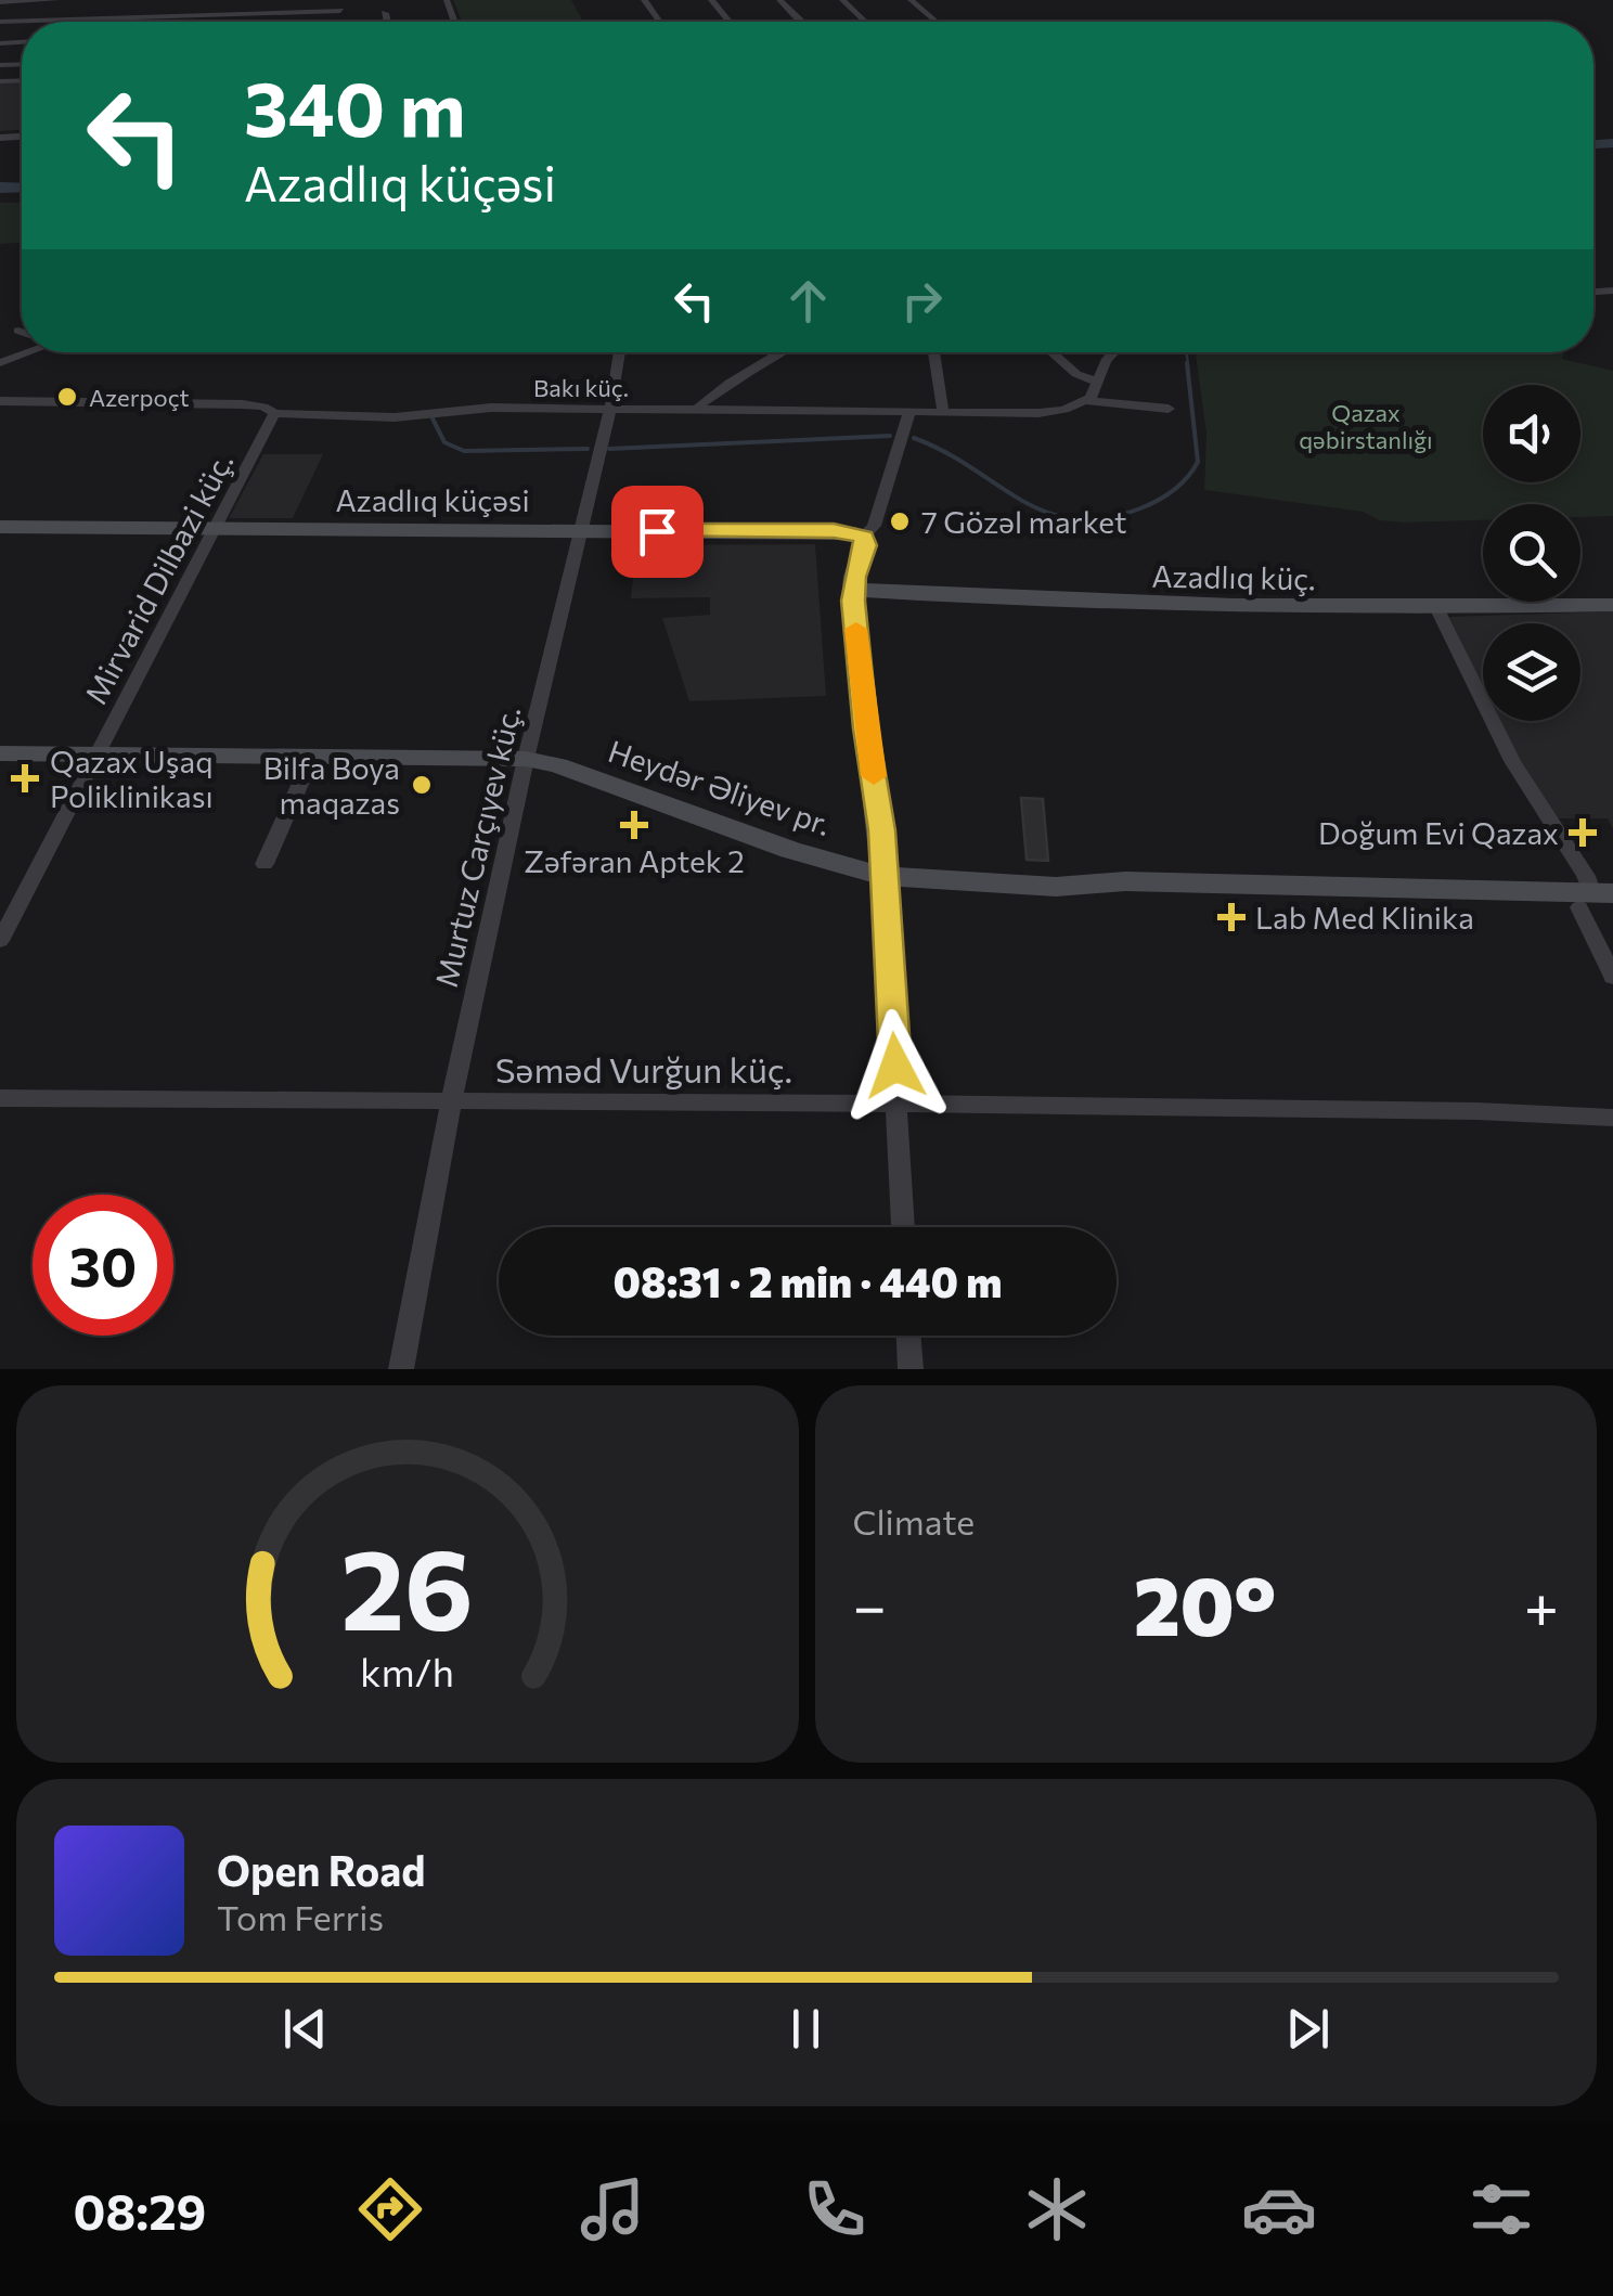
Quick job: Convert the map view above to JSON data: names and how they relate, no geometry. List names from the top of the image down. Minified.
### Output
{"streets":{"street":["Bakı küç.","Azadlıq küçəsi","Azadlıq küç.","Mirvarid Dilbazi küç.","Heydər Əliyev pr.","Murtuz Carçıyev küç.","Səməd Vurğun küç."]},"crossings":[["Bakı küç.","Mirvarid Dilbazi küç."],["Bakı küç.","Murtuz Carçıyev küç."],["Azadlıq küçəsi","Mirvarid Dilbazi küç."],["Azadlıq küçəsi","Murtuz Carçıyev küç."],["Mirvarid Dilbazi küç.","Heydər Əliyev pr."],["Heydər Əliyev pr.","Murtuz Carçıyev küç."],["Murtuz Carçıyev küç.","Səməd Vurğun küç."]],"parks":["Qazax qəbirstanlığı"],"places":{"other":["Azerpoçt","7 Gözəl market","Bilfa Boya maqazas"],"health":["Qazax Uşaq Poliklinikası","Zəfəran Aptek 2","Doğum Evi Qazax","Lab Med Klinika"]},"page":{"turn":["340 m","Azadlıq küçəsi"],"limit":"30","trip":"08:31 · 2 min · 440 m","tile":"Climate","heat":["−","20°","+"],"song":["Open Road","Tom Ferris"],"tabs":"08:29","gauge":["26","km/h"]}}
